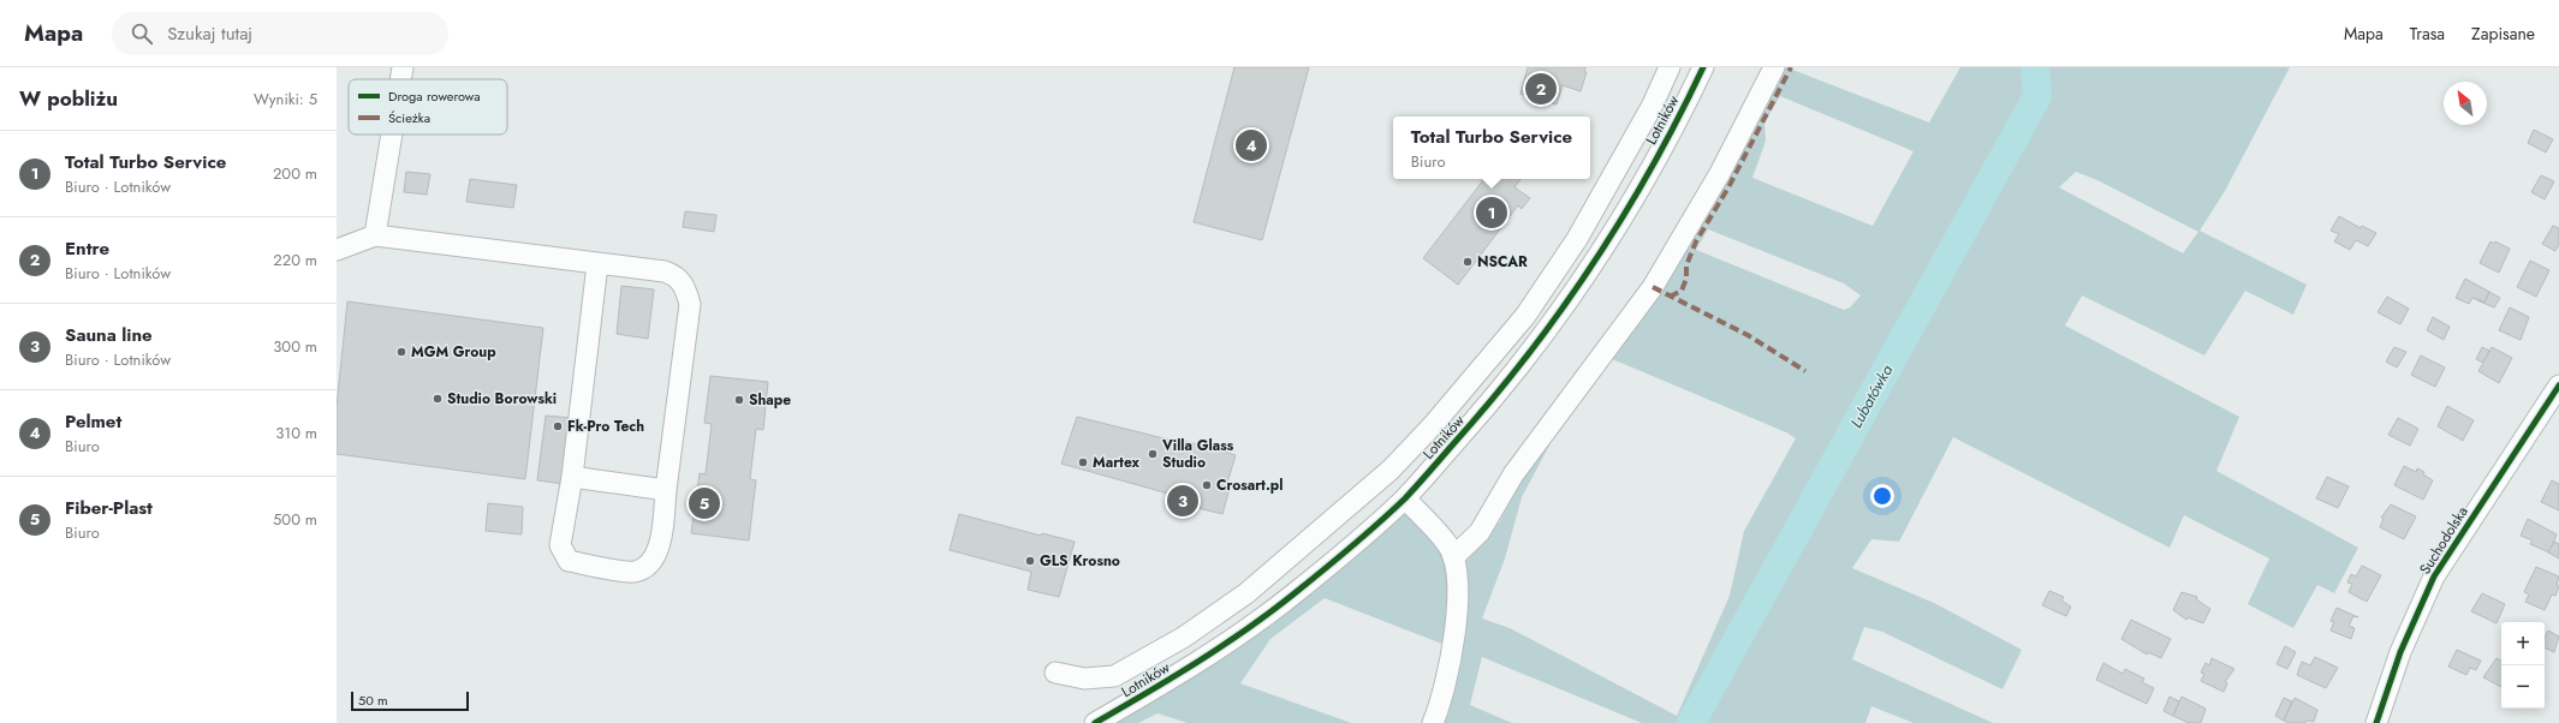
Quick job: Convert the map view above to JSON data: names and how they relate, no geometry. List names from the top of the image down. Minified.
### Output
{"streets":{"street":["Lotników","Suchodolska"]},"water":["Lubatówka"],"places":["NSCAR","MGM Group","Studio Borowski","Shape","Fk-Pro Tech","Villa Glass Studio","Martex","Crosart.pl","GLS Krosno"],"legend":["Droga rowerowa","Ścieżka"],"scale_bar":"50 m","north":"top left","page":{"header":"Mapa","search":"Szukaj tutaj","nav":["Mapa","Trasa","Zapisane"],"heading":["W pobliżu","Wyniki: 5"],"pins":["2","4","1","3","5"],"popup":["Total Turbo Service","Biuro"],"list":[{"mark":"1","name":"Total Turbo Service","note":"Biuro · Lotników","value":"200 m"},{"mark":"2","name":"Entre","note":"Biuro · Lotników","value":"220 m"},{"mark":"3","name":"Sauna line","note":"Biuro · Lotników","value":"300 m"},{"mark":"4","name":"Pelmet","note":"Biuro","value":"310 m"},{"mark":"5","name":"Fiber-Plast","note":"Biuro","value":"500 m"}],"map_buttons":["+","−"],"scale":"50 m"}}
